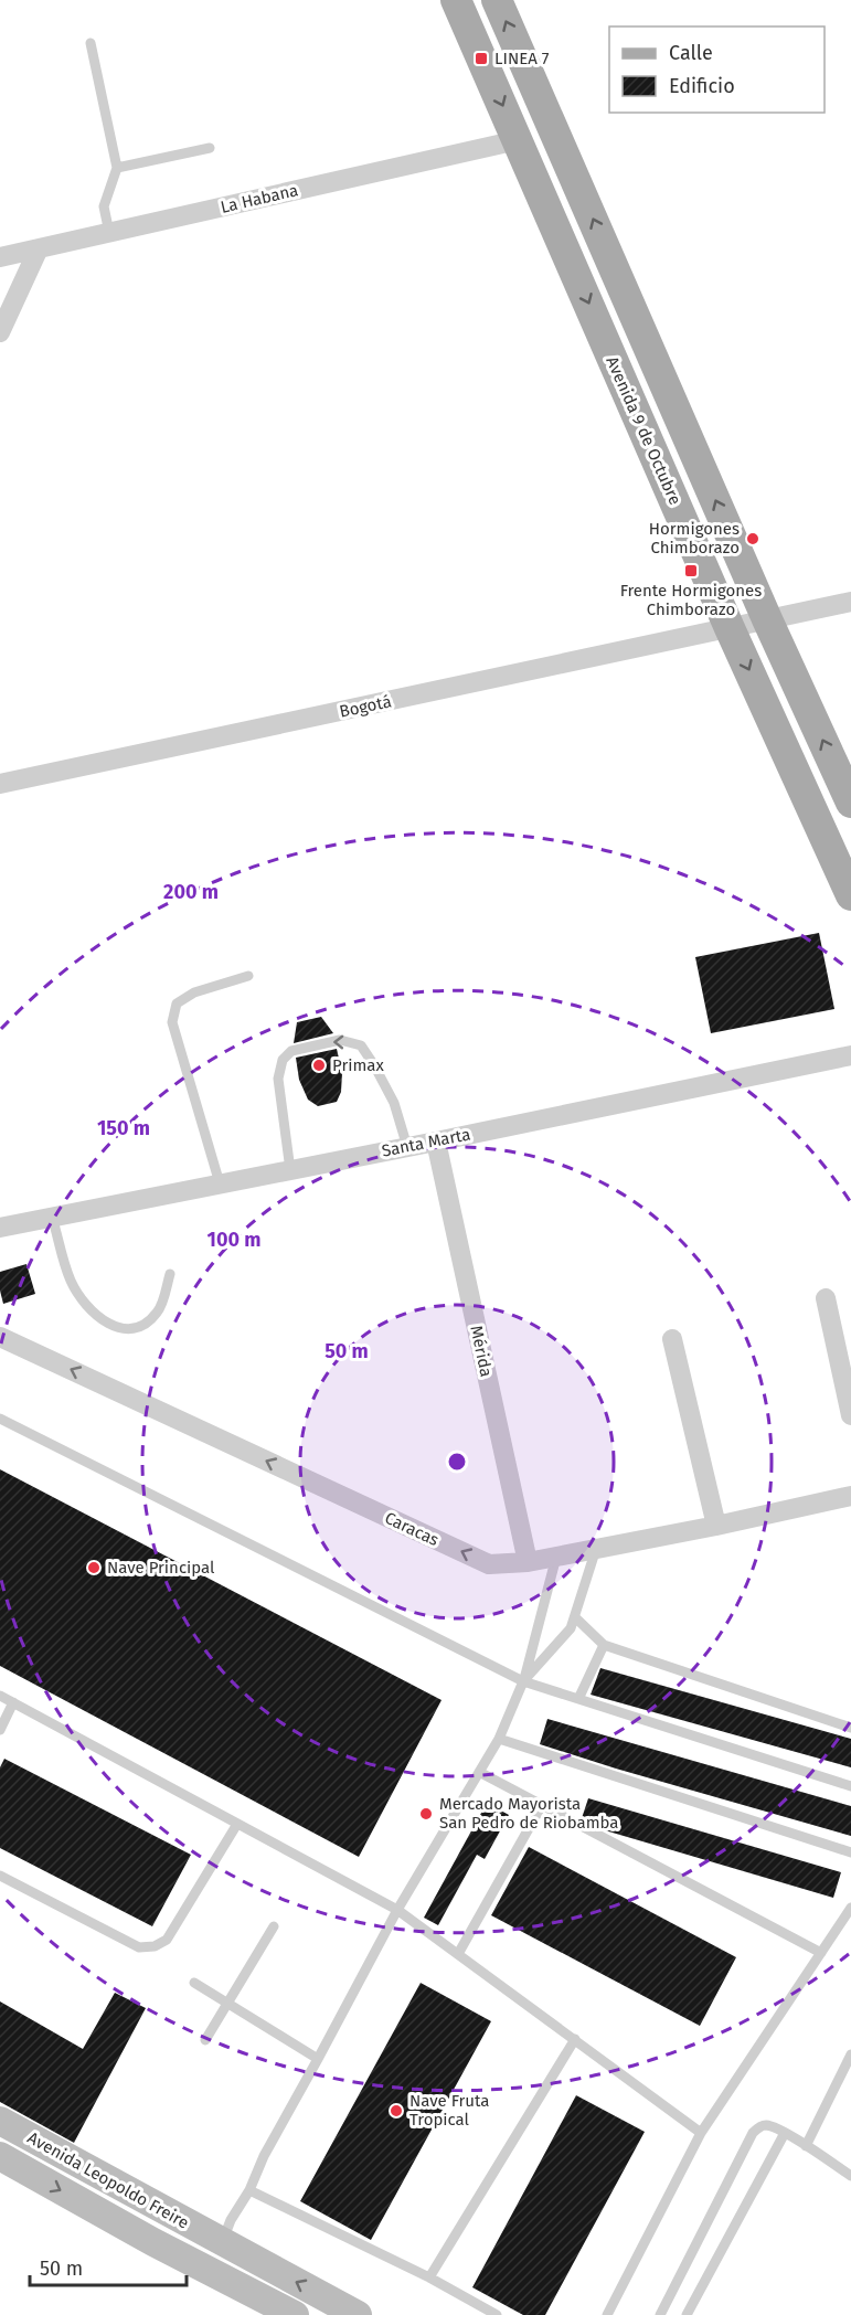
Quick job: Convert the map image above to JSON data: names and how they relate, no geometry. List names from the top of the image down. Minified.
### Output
{"streets":{"main road":["Avenida 9 de Octubre","Avenida Leopoldo Freire"],"street":["La Habana","Bogotá","Santa Marta","Mérida","Caracas"]},"crossings":[["La Habana","Avenida 9 de Octubre"],["Avenida 9 de Octubre","Bogotá"],["Santa Marta","Mérida"],["Mérida","Caracas"]],"one_way":["Caracas"],"places":{"transit":["LINEA 7","Frente Hormigones Chimborazo"],"other":["Hormigones Chimborazo","Primax","Nave Principal","Mercado Mayorista San Pedro de Riobamba","Nave Fruta Tropical"]},"legend":["Calle","Edificio"],"scale_bar":"50 m","rings":["200 m","150 m","100 m","50 m"]}
